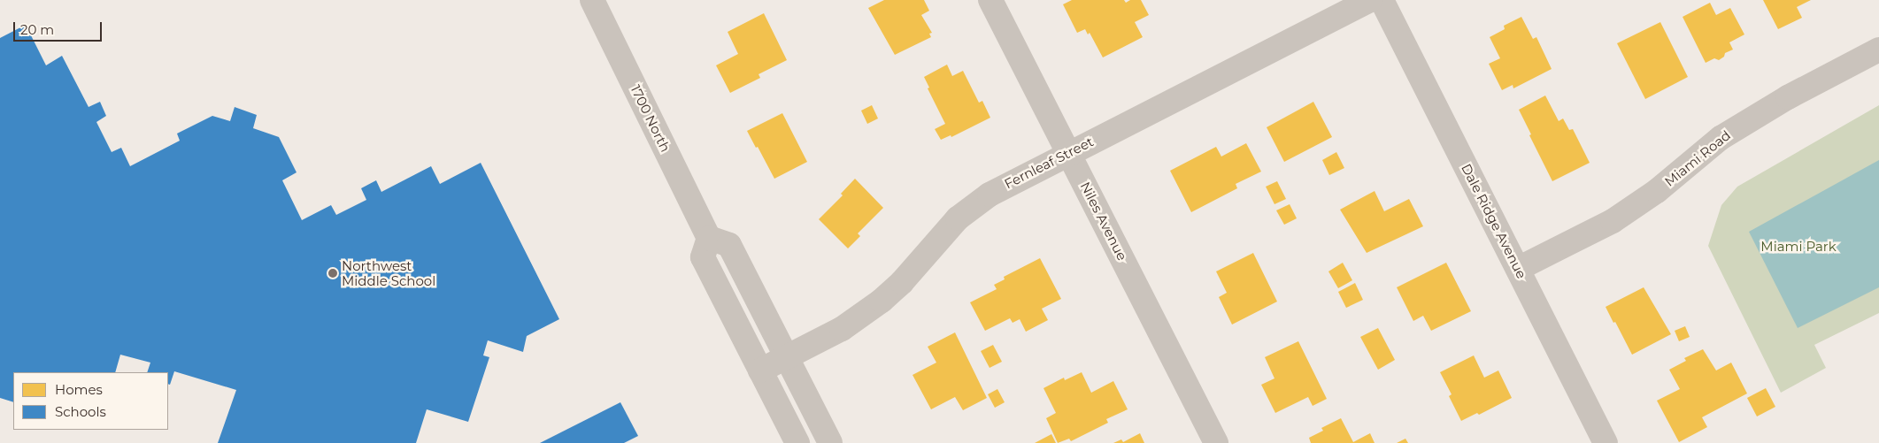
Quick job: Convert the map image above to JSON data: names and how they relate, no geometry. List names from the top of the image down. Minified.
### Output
{"streets":{"street":["1700 North","Miami Road","Fernleaf Street","Niles Avenue","Dale Ridge Avenue"]},"crossings":[["Miami Road","Dale Ridge Avenue"],["Fernleaf Street","Niles Avenue"]],"parks":["Miami Park"],"places":["Northwest Middle School"],"legend":["Homes","Schools"],"scale_bar":"20 m"}
